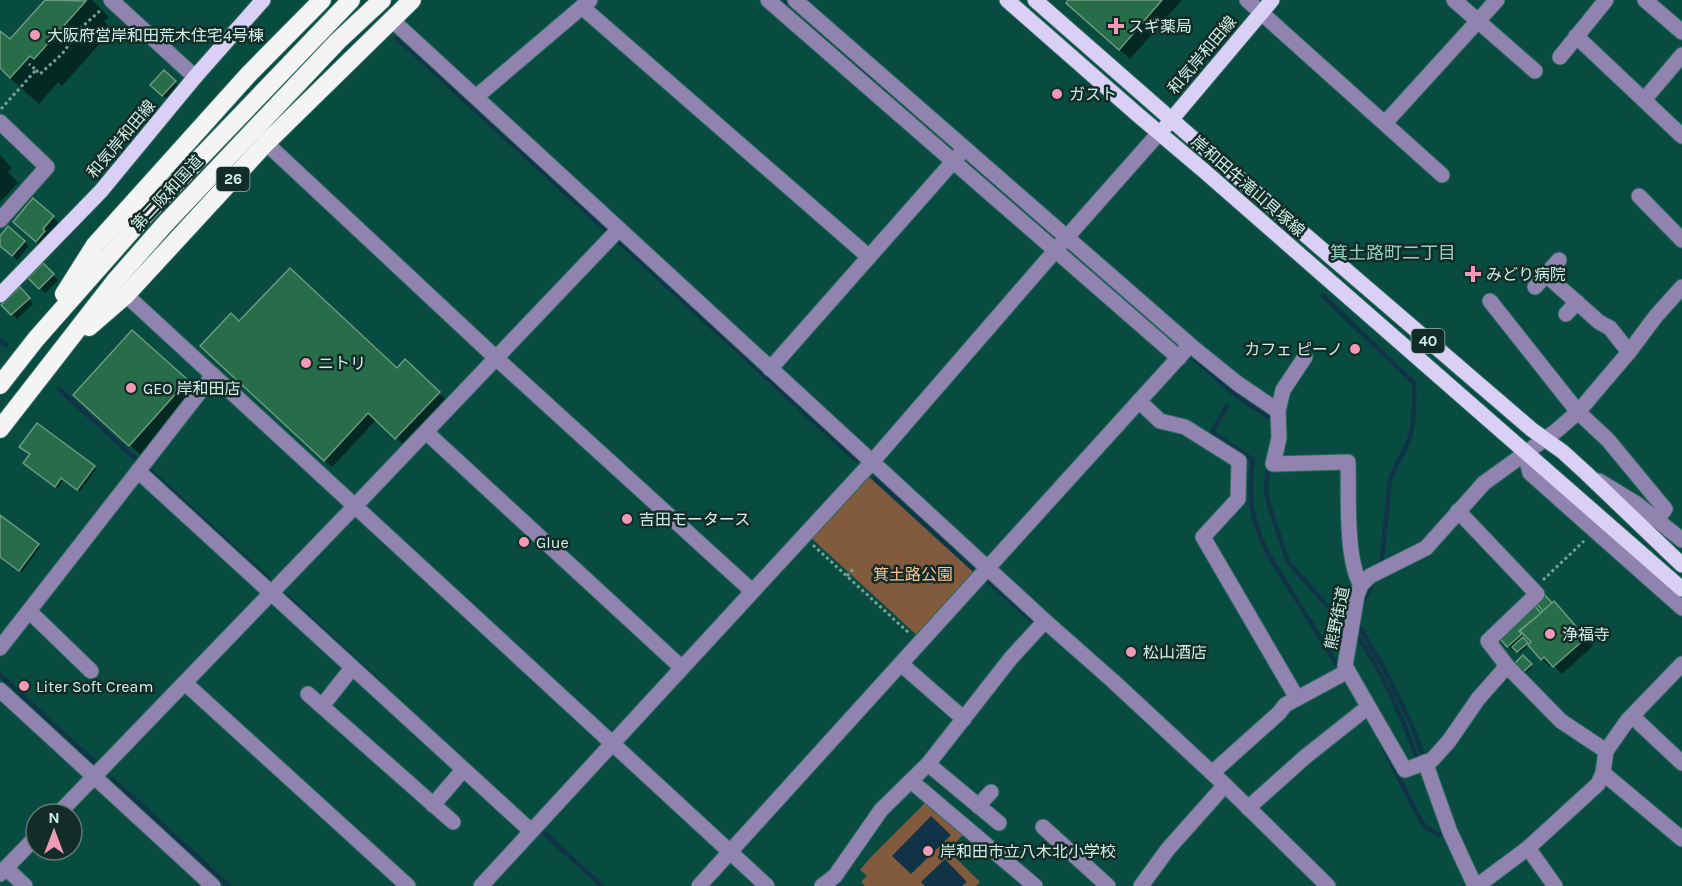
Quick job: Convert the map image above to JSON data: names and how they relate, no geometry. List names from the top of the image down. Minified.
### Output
{"streets":{"highway":["26","第二阪和国道"],"main road":["和気岸和田線","岸和田牛滝山貝塚線","40"],"street":["熊野街道"]},"crossings":[["和気岸和田線","岸和田牛滝山貝塚線"],["26","第二阪和国道"],["岸和田牛滝山貝塚線","熊野街道"]],"districts":["箕土路町二丁目"],"parks":["箕土路公園"],"places":{"health":["スギ薬局","みどり病院"],"other":["大阪府営岸和田荒木住宅4号棟","ガスト","カフェ ピーノ","ニトリ","GEO 岸和田店","吉田モータース","Glue","浄福寺","松山酒店","Liter Soft Cream","岸和田市立八木北小学校"]},"north":"top"}
